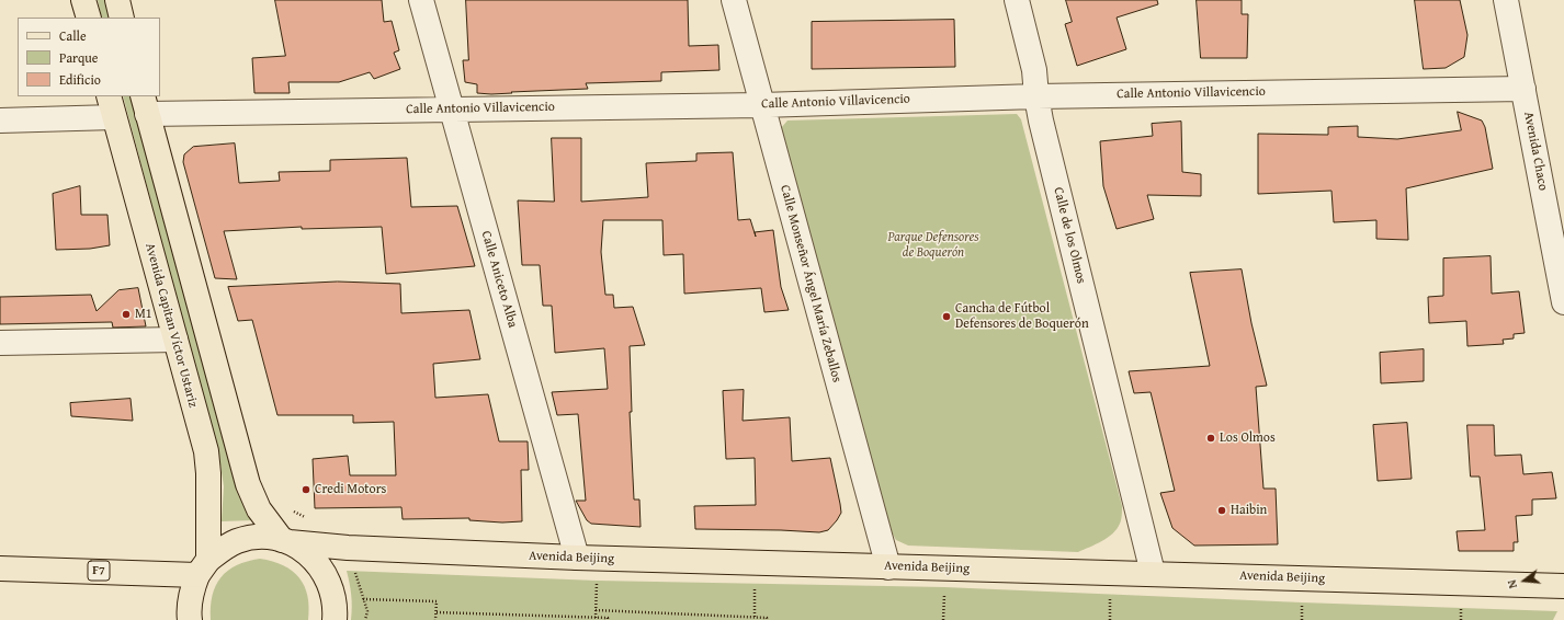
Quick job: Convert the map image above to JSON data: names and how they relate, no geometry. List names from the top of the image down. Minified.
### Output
{"streets":{"main road":["Avenida Capitan Víctor Ustariz","Avenida Beijing","F7"],"street":["Calle Antonio Villavicencio","Avenida Chaco","Calle de los Olmos","Calle Aniceto Alba","Calle Monseñor Ángel María Zeballos"]},"crossings":[["Calle Antonio Villavicencio","Avenida Chaco"],["Calle Antonio Villavicencio","Calle de los Olmos"],["Calle Antonio Villavicencio","Calle Aniceto Alba"],["Calle Antonio Villavicencio","Calle Monseñor Ángel María Zeballos"],["Calle de los Olmos","Avenida Beijing"],["Calle Aniceto Alba","Avenida Beijing"],["Calle Monseñor Ángel María Zeballos","Avenida Beijing"],["Avenida Capitan Víctor Ustariz","Avenida Beijing"],["Avenida Capitan Víctor Ustariz","F7"],["Avenida Beijing","F7"]],"parks":["Parque Defensores de Boquerón"],"places":["M1","Cancha de Fútbol Defensores de Boquerón","Los Olmos","Credi Motors","Haibin"],"legend":["Calle","Parque","Edificio"],"north":"left"}
